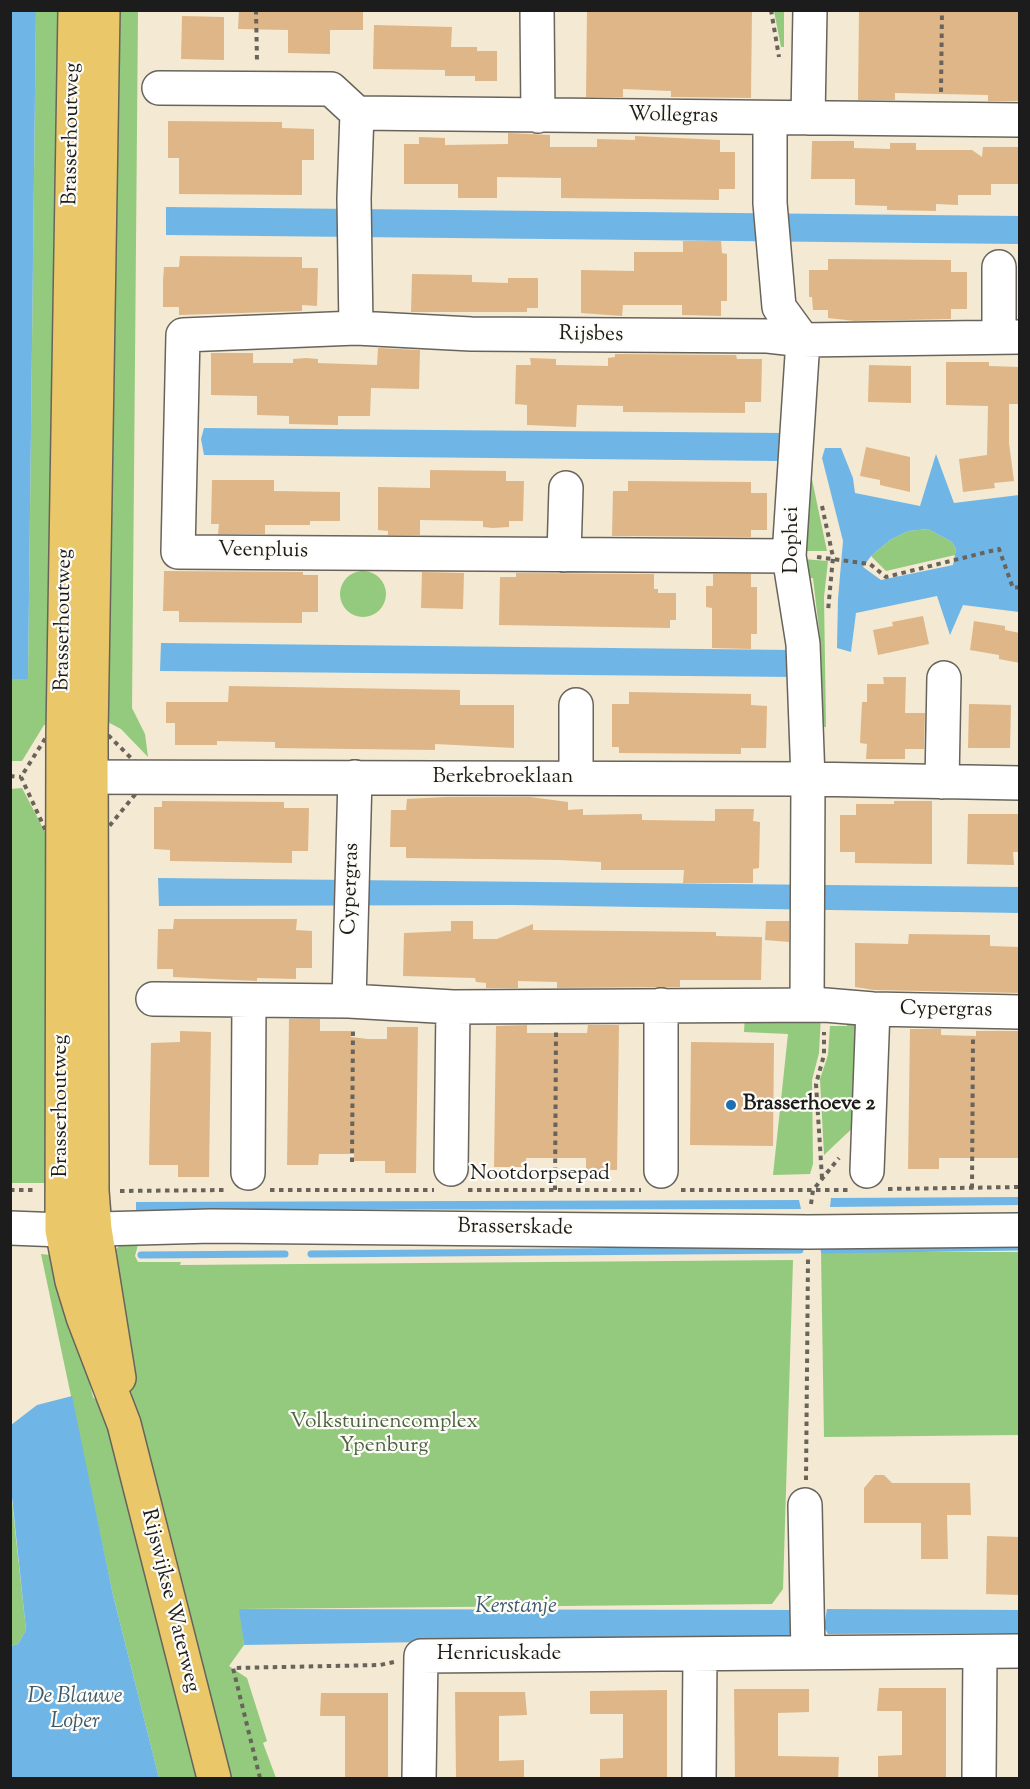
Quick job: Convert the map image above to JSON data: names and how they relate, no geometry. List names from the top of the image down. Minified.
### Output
{"streets":{"main road":["Brasserhoutweg","Rijswijkse Waterweg"],"street":["Wollegras","Rijsbes","Dophei","Veenpluis","Berkebroeklaan","Cypergras","Brasserskade","Henricuskade"],"path":["Nootdorpsepad"]},"crossings":[["Brasserhoutweg","Berkebroeklaan"],["Brasserhoutweg","Nootdorpsepad"],["Brasserhoutweg","Brasserskade"],["Brasserhoutweg","Rijswijkse Waterweg"],["Rijsbes","Dophei"],["Rijsbes","Veenpluis"],["Dophei","Veenpluis"],["Dophei","Berkebroeklaan"],["Dophei","Cypergras"],["Berkebroeklaan","Cypergras"],["Cypergras","Nootdorpsepad"],["Brasserskade","Rijswijkse Waterweg"]],"water":["Kerstanje","De Blauwe Loper"],"parks":["Volkstuinencomplex Ypenburg"],"places":["Brasserhoeve 2"]}
